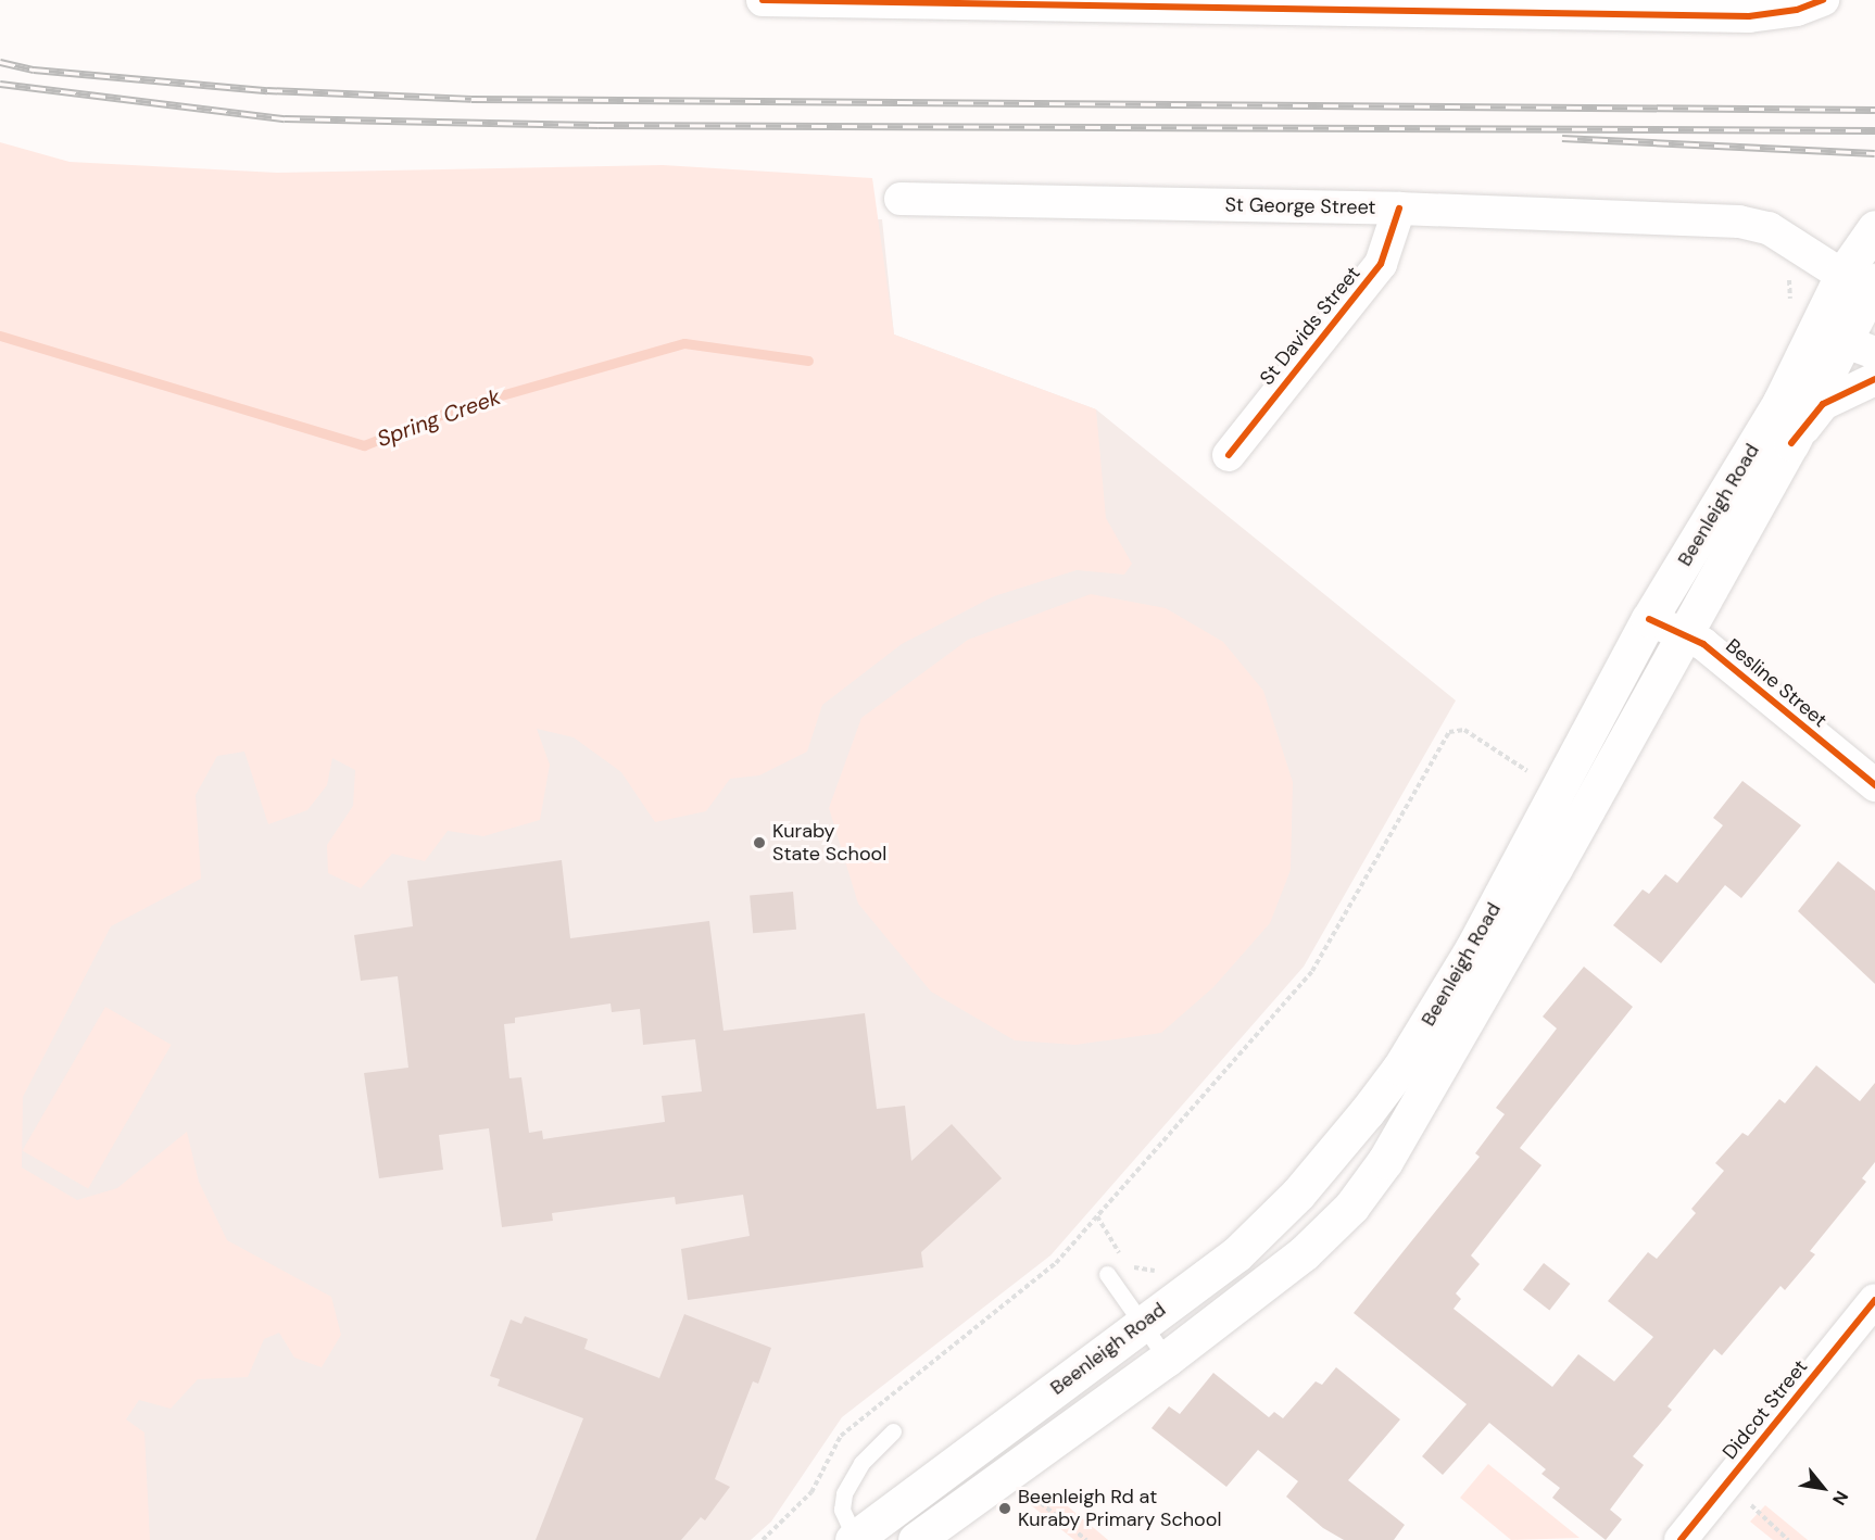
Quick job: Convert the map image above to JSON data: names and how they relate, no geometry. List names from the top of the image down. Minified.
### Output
{"streets":{"main road":["Beenleigh Road"],"street":["St George Street","St Davids Street","Besline Street","Didcot Street"]},"crossings":[["St George Street","St Davids Street"],["St George Street","Beenleigh Road"],["Beenleigh Road","Besline Street"]],"water":["Spring Creek"],"places":["Kuraby State School","Beenleigh Rd at Kuraby Primary School"],"north":"bottom right"}
